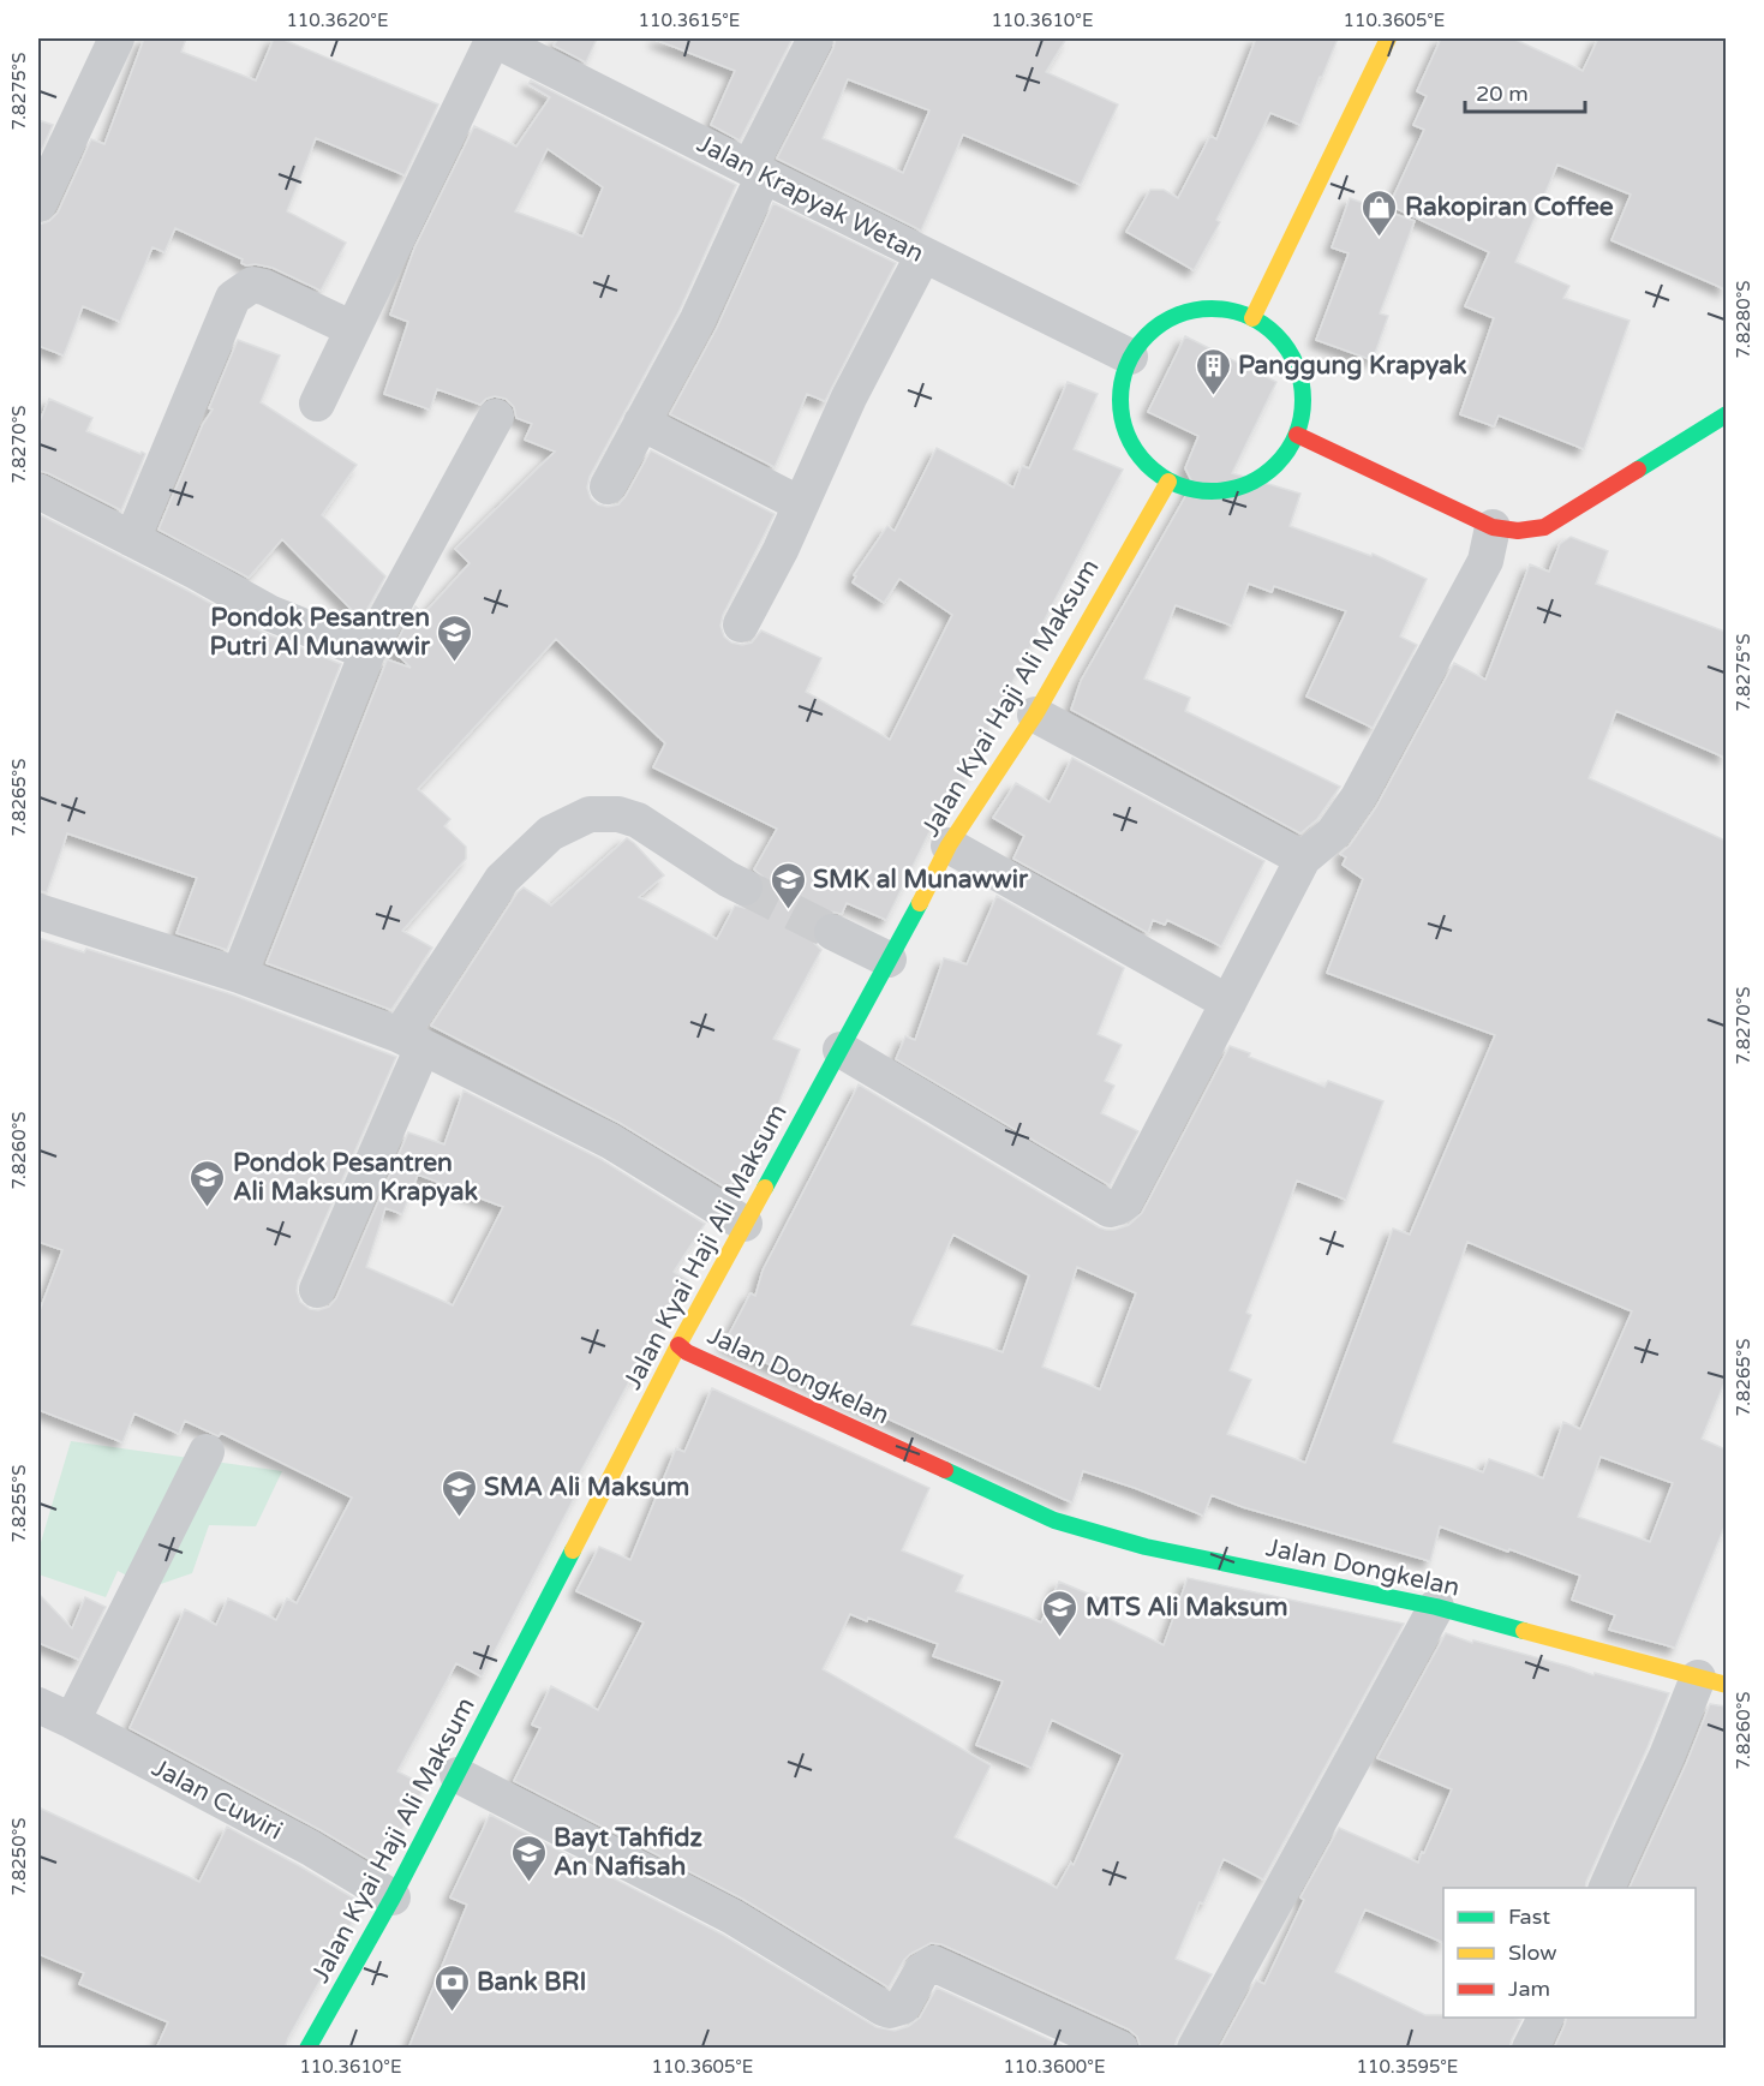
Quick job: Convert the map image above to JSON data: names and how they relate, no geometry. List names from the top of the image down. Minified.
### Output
{"streets":{"street":["Jalan Krapyak Wetan","Jalan Kyai Haji Ali Maksum","Jalan Dongkelan","Jalan Cuwiri"]},"crossings":[["Jalan Krapyak Wetan","Jalan Kyai Haji Ali Maksum"],["Jalan Kyai Haji Ali Maksum","Jalan Dongkelan"],["Jalan Kyai Haji Ali Maksum","Jalan Cuwiri"]],"places":{"shop":["Rakopiran Coffee"],"building":["Panggung Krapyak"],"school or university":["Pondok Pesantren Putri Al Munawwir","SMK al Munawwir","Pondok Pesantren Ali Maksum Krapyak","SMA Ali Maksum","MTS Ali Maksum","Bayt Tahfidz An Nafisah"],"bank":["Bank BRI"]},"legend":["Fast","Slow","Jam"],"scale_bar":"20 m","coordinates":["110.3620°E","110.3615°E","110.3610°E","110.3605°E","7.8275°S","7.8280°S","7.8270°S","7.8265°S","7.8260°S","7.8255°S","7.8250°S","110.3600°E","110.3595°E"]}
